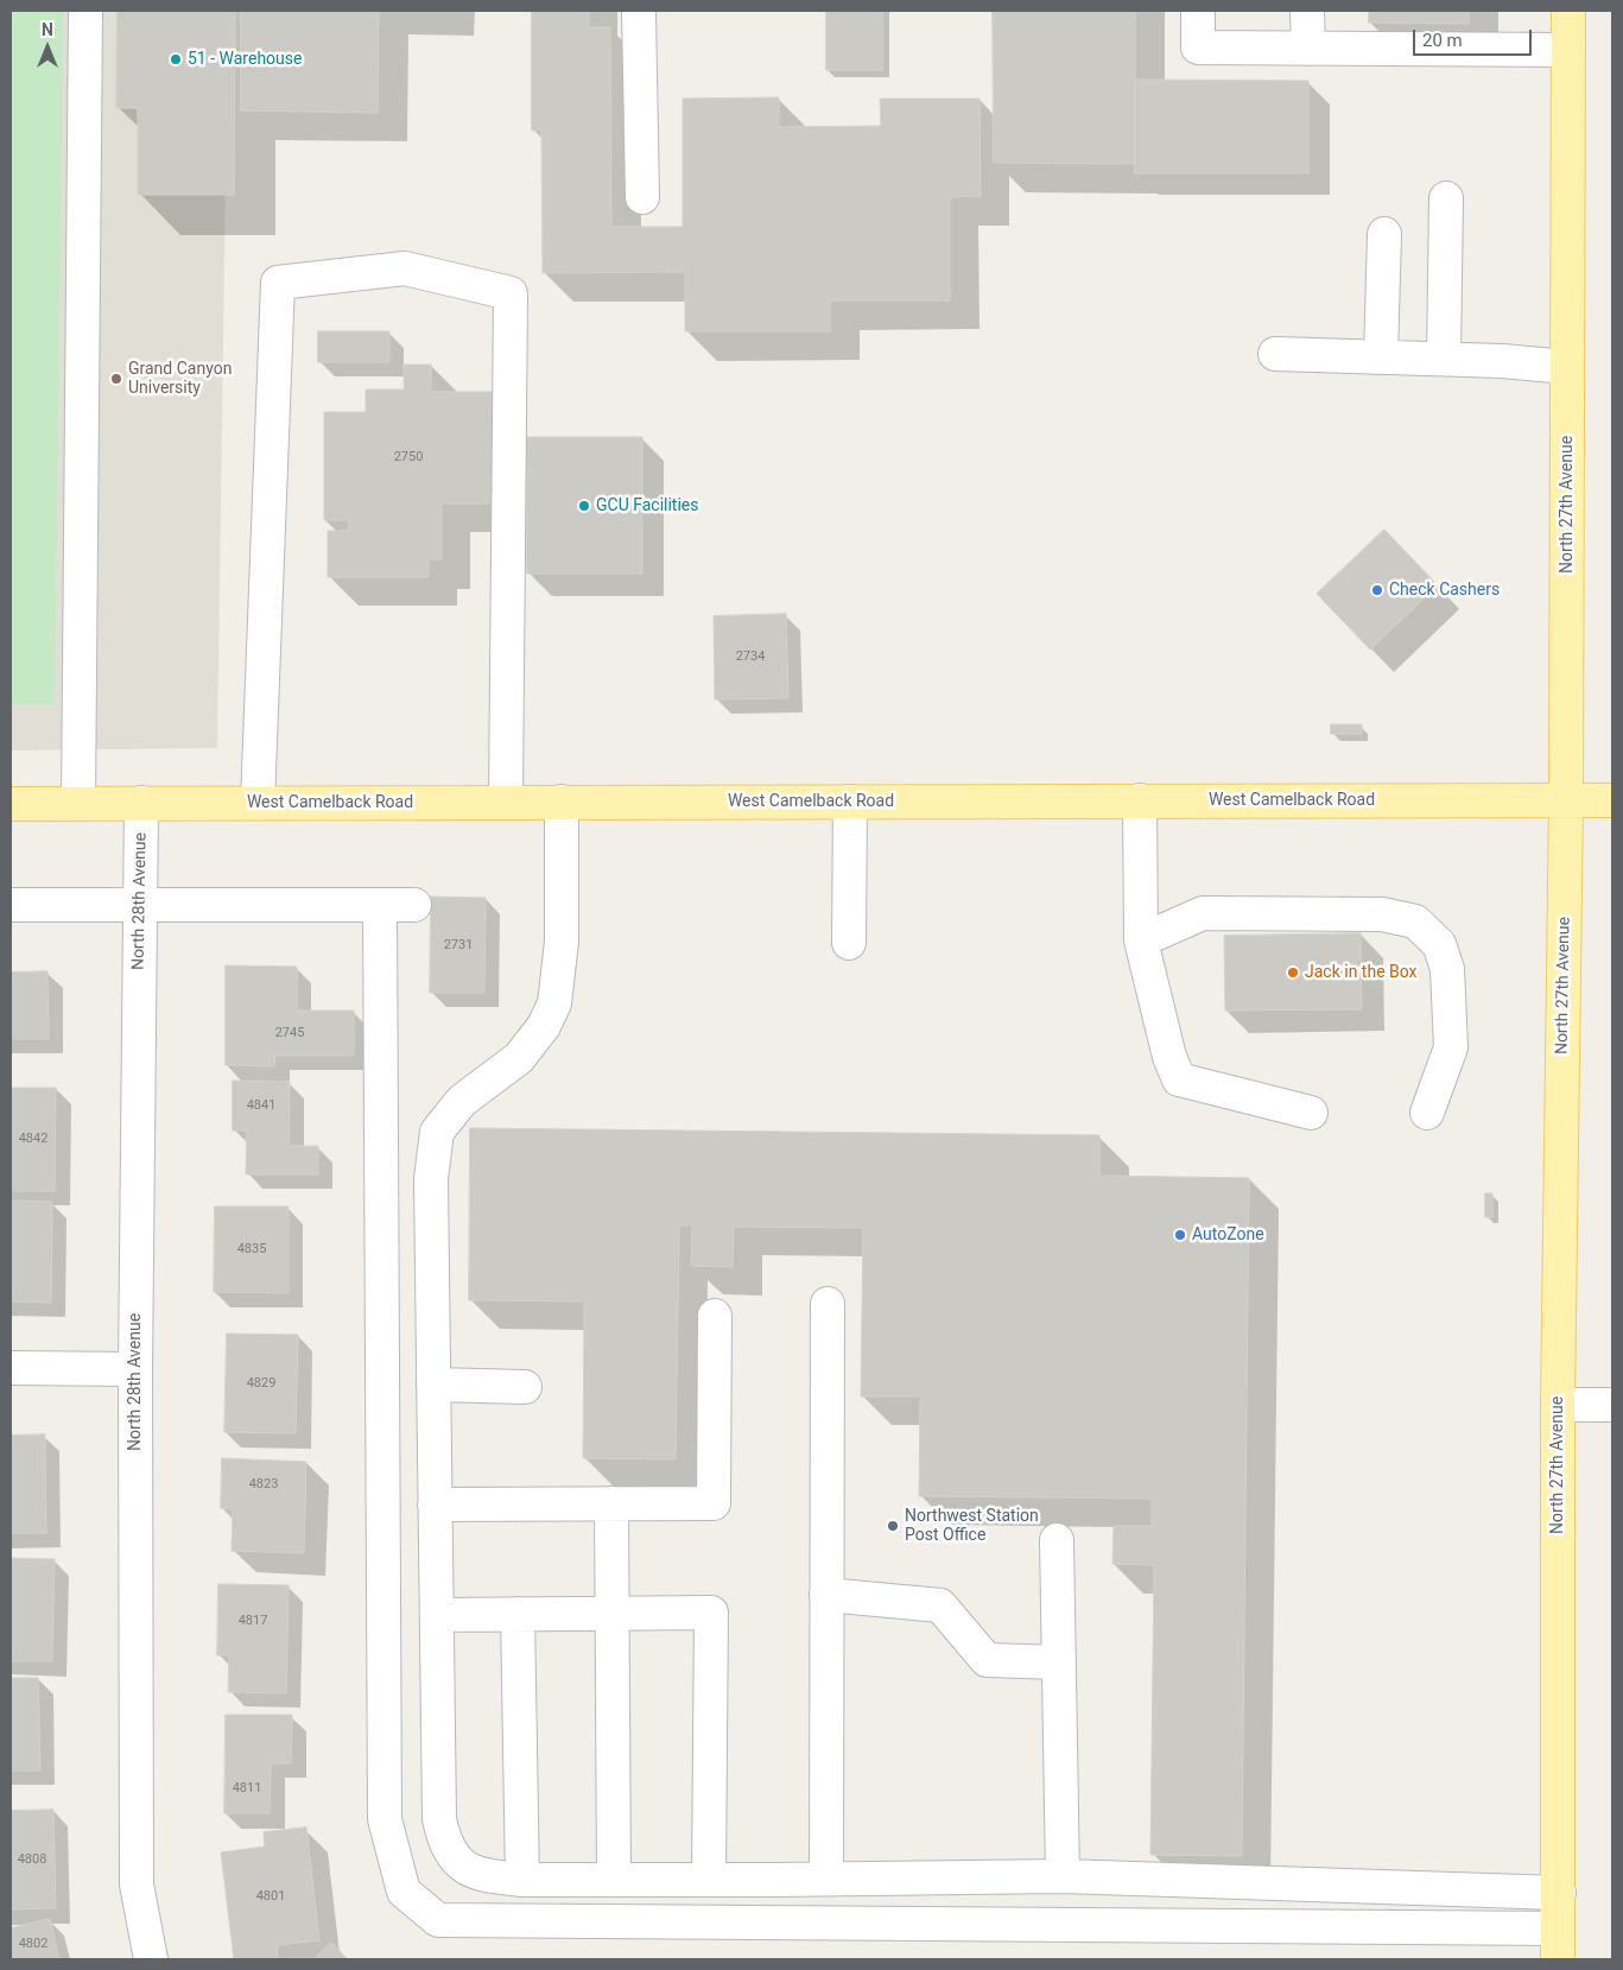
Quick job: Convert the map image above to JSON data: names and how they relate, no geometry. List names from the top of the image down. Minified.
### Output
{"streets":{"main road":["North 27th Avenue","West Camelback Road"],"street":["North 28th Avenue"]},"crossings":[["North 27th Avenue","West Camelback Road"],["West Camelback Road","North 28th Avenue"]],"places":["51 - Warehouse","Grand Canyon University","GCU Facilities","Check Cashers","Jack in the Box","AutoZone","Northwest Station Post Office"],"house_numbers":["2750","2734","2731","2745","4841","4842","4835","4829","4823","4817","4811","4808","4801","4802"],"scale_bar":"20 m","north":"top"}
